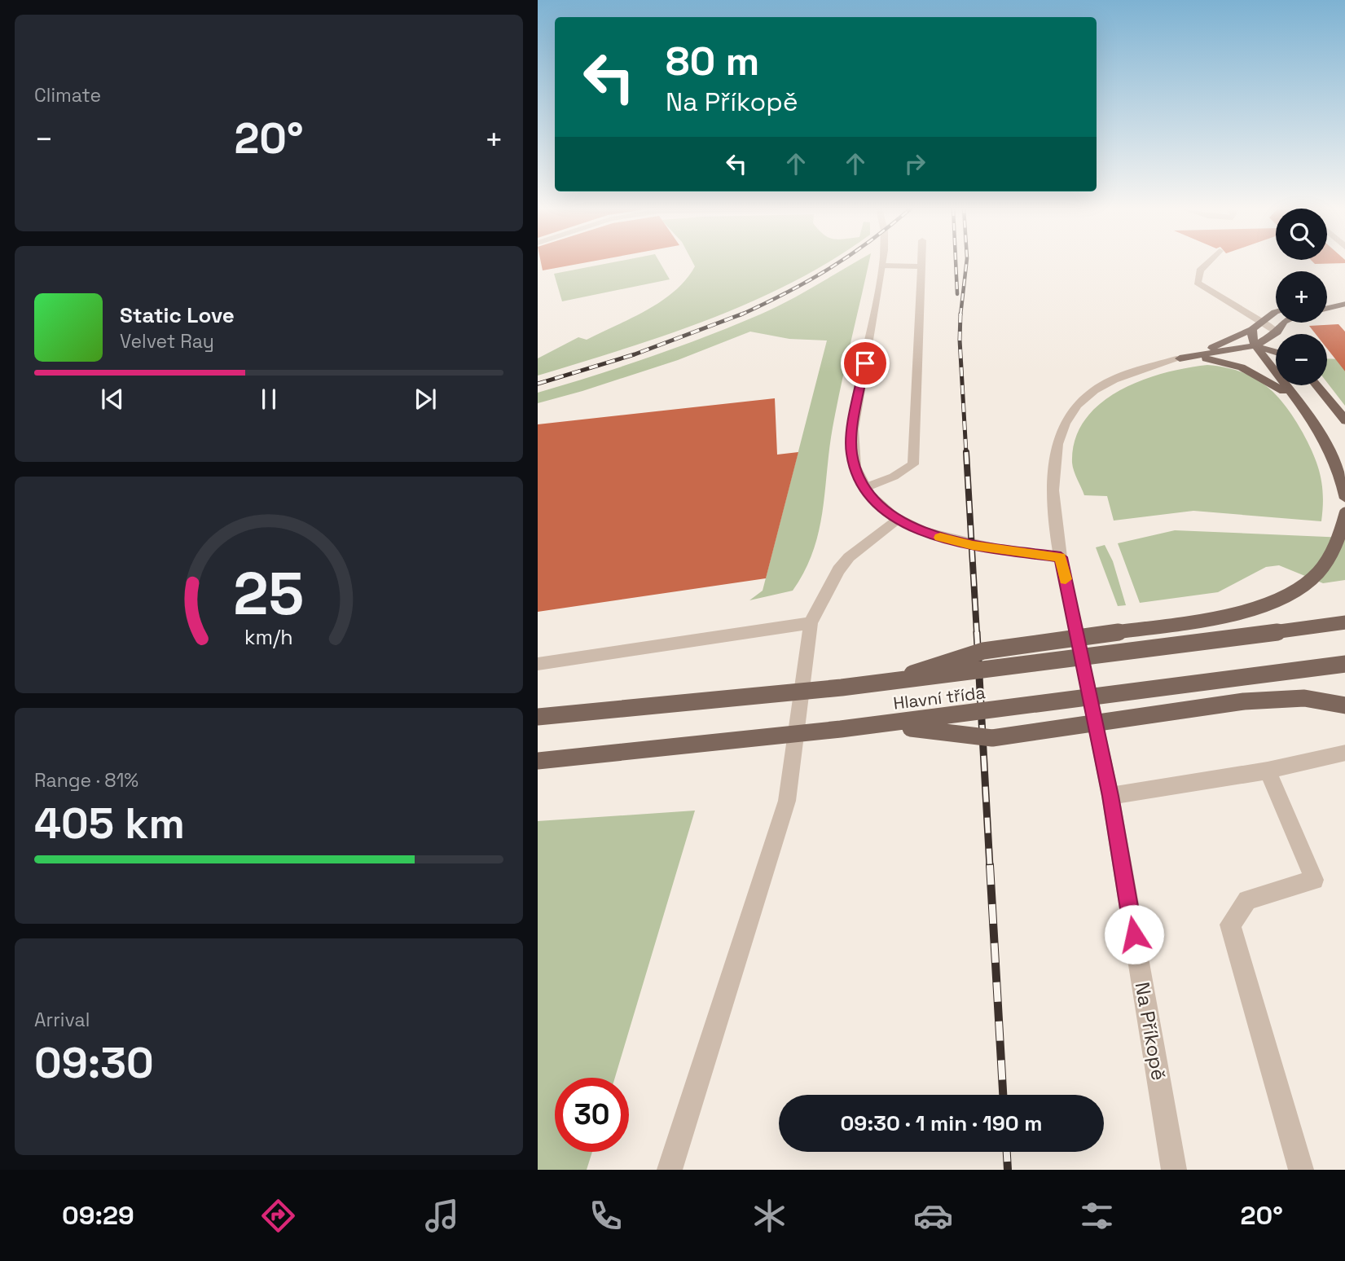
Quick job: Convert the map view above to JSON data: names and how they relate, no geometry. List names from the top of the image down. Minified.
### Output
{"streets":{"main road":["Hlavní třída"],"street":["Na Příkopě"]},"page":{"tile":["Climate",["Range · 81%","405 km"],["Arrival","09:30"]],"turn":["80 m","Na Příkopě"],"heat":["−","20°","+"],"map_buttons":["+","−"],"song":["Static Love","Velvet Ray"],"limit":"30","trip":"09:30 · 1 min · 190 m","tabs":["09:29","20°"],"gauge":["25","km/h"]}}
